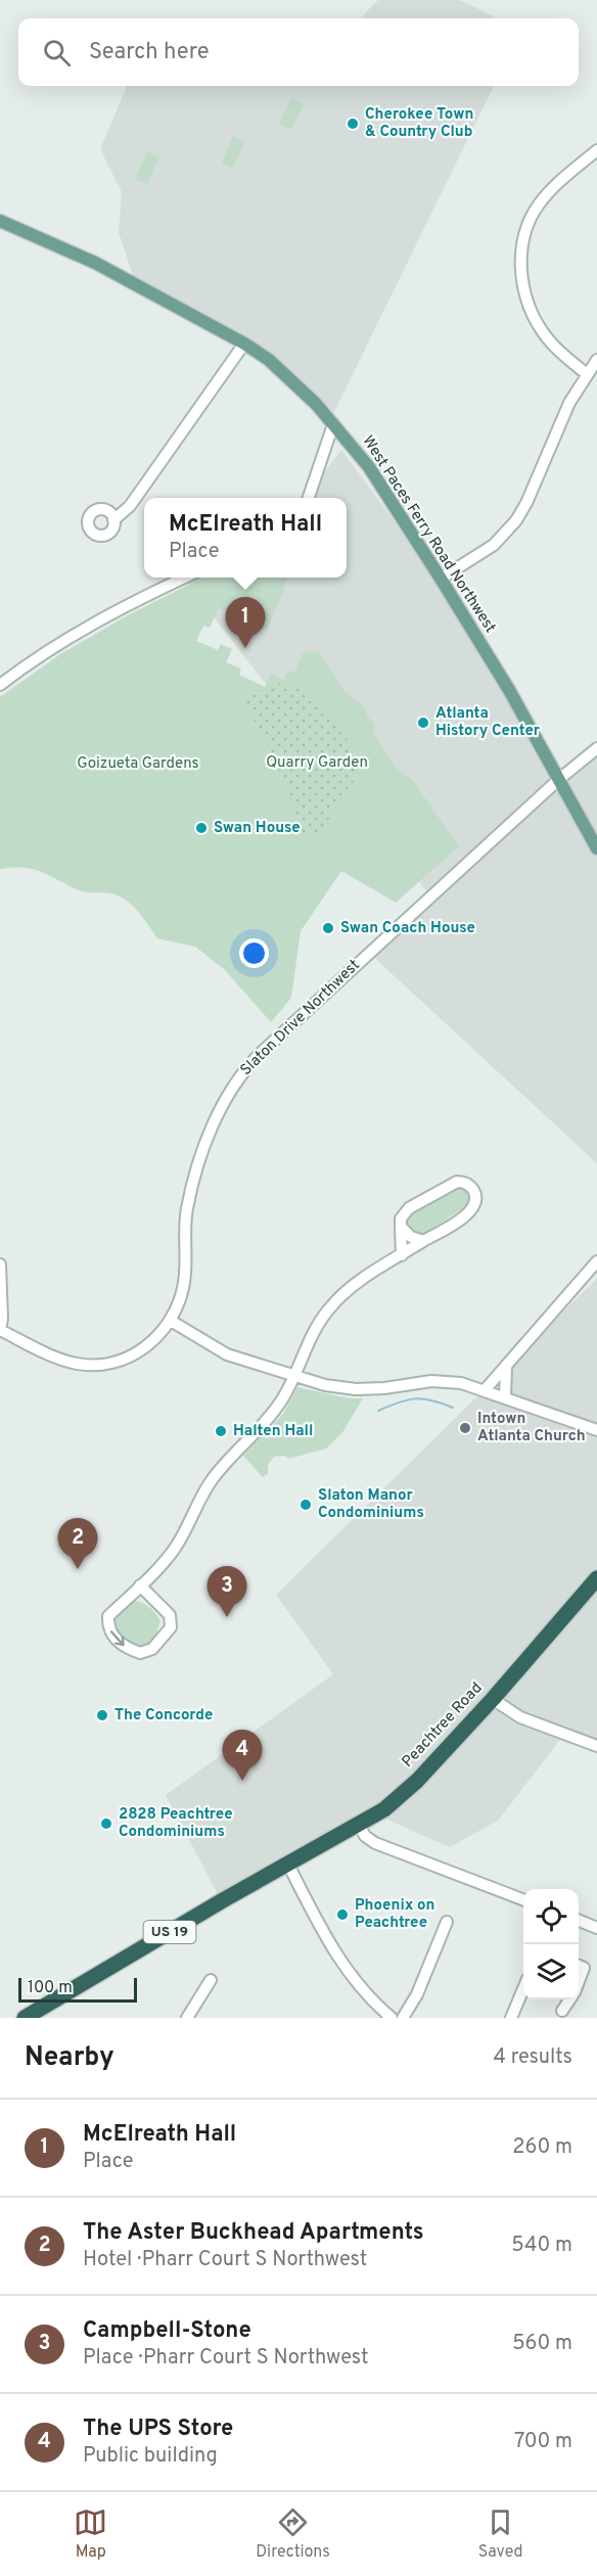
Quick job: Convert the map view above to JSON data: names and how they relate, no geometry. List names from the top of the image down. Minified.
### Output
{"streets":{"highway":["Peachtree Road","US 19"],"main road":["West Paces Ferry Road Northwest"],"street":["Slaton Drive Northwest"]},"crossings":[["West Paces Ferry Road Northwest","Slaton Drive Northwest"],["Peachtree Road","US 19"]],"parks":["Quarry Garden","Goizueta Gardens"],"places":["Cherokee Town & Country Club","Atlanta History Center","Swan House","Swan Coach House","Intown Atlanta Church","Halten Hall","Slaton Manor Condominiums","The Concorde","2828 Peachtree Condominiums","Phoenix on Peachtree"],"scale_bar":"100 m","page":{"search":"Search here","popup":["McElreath Hall","Place"],"pins":["1","2","3","4"],"scale":"100 m","heading":["Nearby","4 results"],"list":[{"mark":"1","name":"McElreath Hall","note":"Place","value":"260 m"},{"mark":"2","name":"The Aster Buckhead Apartments","note":"Hotel · Pharr Court S Northwest","value":"540 m"},{"mark":"3","name":"Campbell-Stone","note":"Place · Pharr Court S Northwest","value":"560 m"},{"mark":"4","name":"The UPS Store","note":"Public building","value":"700 m"}],"nav":["Map","Directions","Saved"]}}
